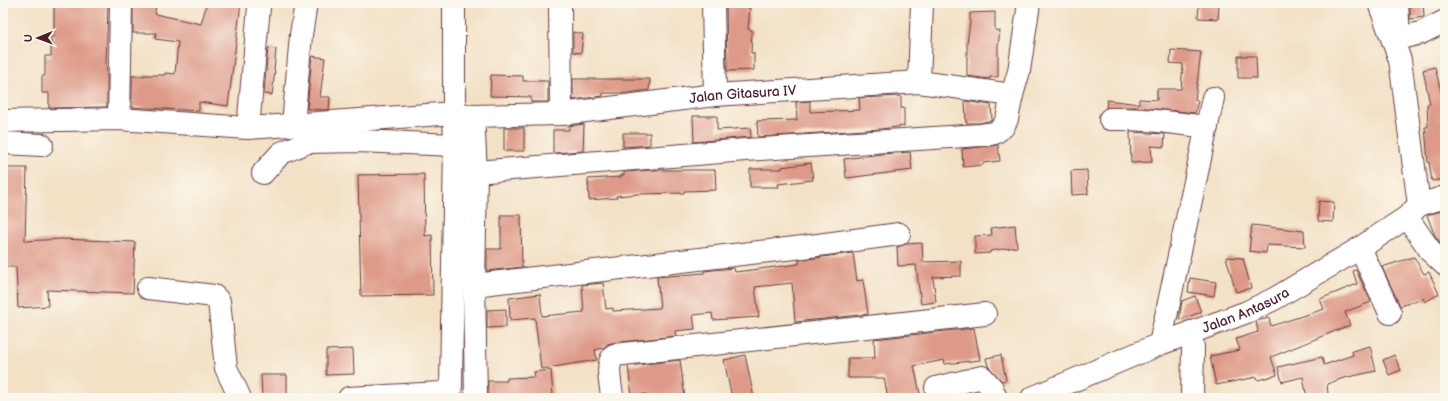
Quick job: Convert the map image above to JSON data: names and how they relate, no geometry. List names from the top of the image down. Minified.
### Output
{"streets":{"street":["Jalan Gitasura IV","Jalan Antasura"]},"north":"left"}
